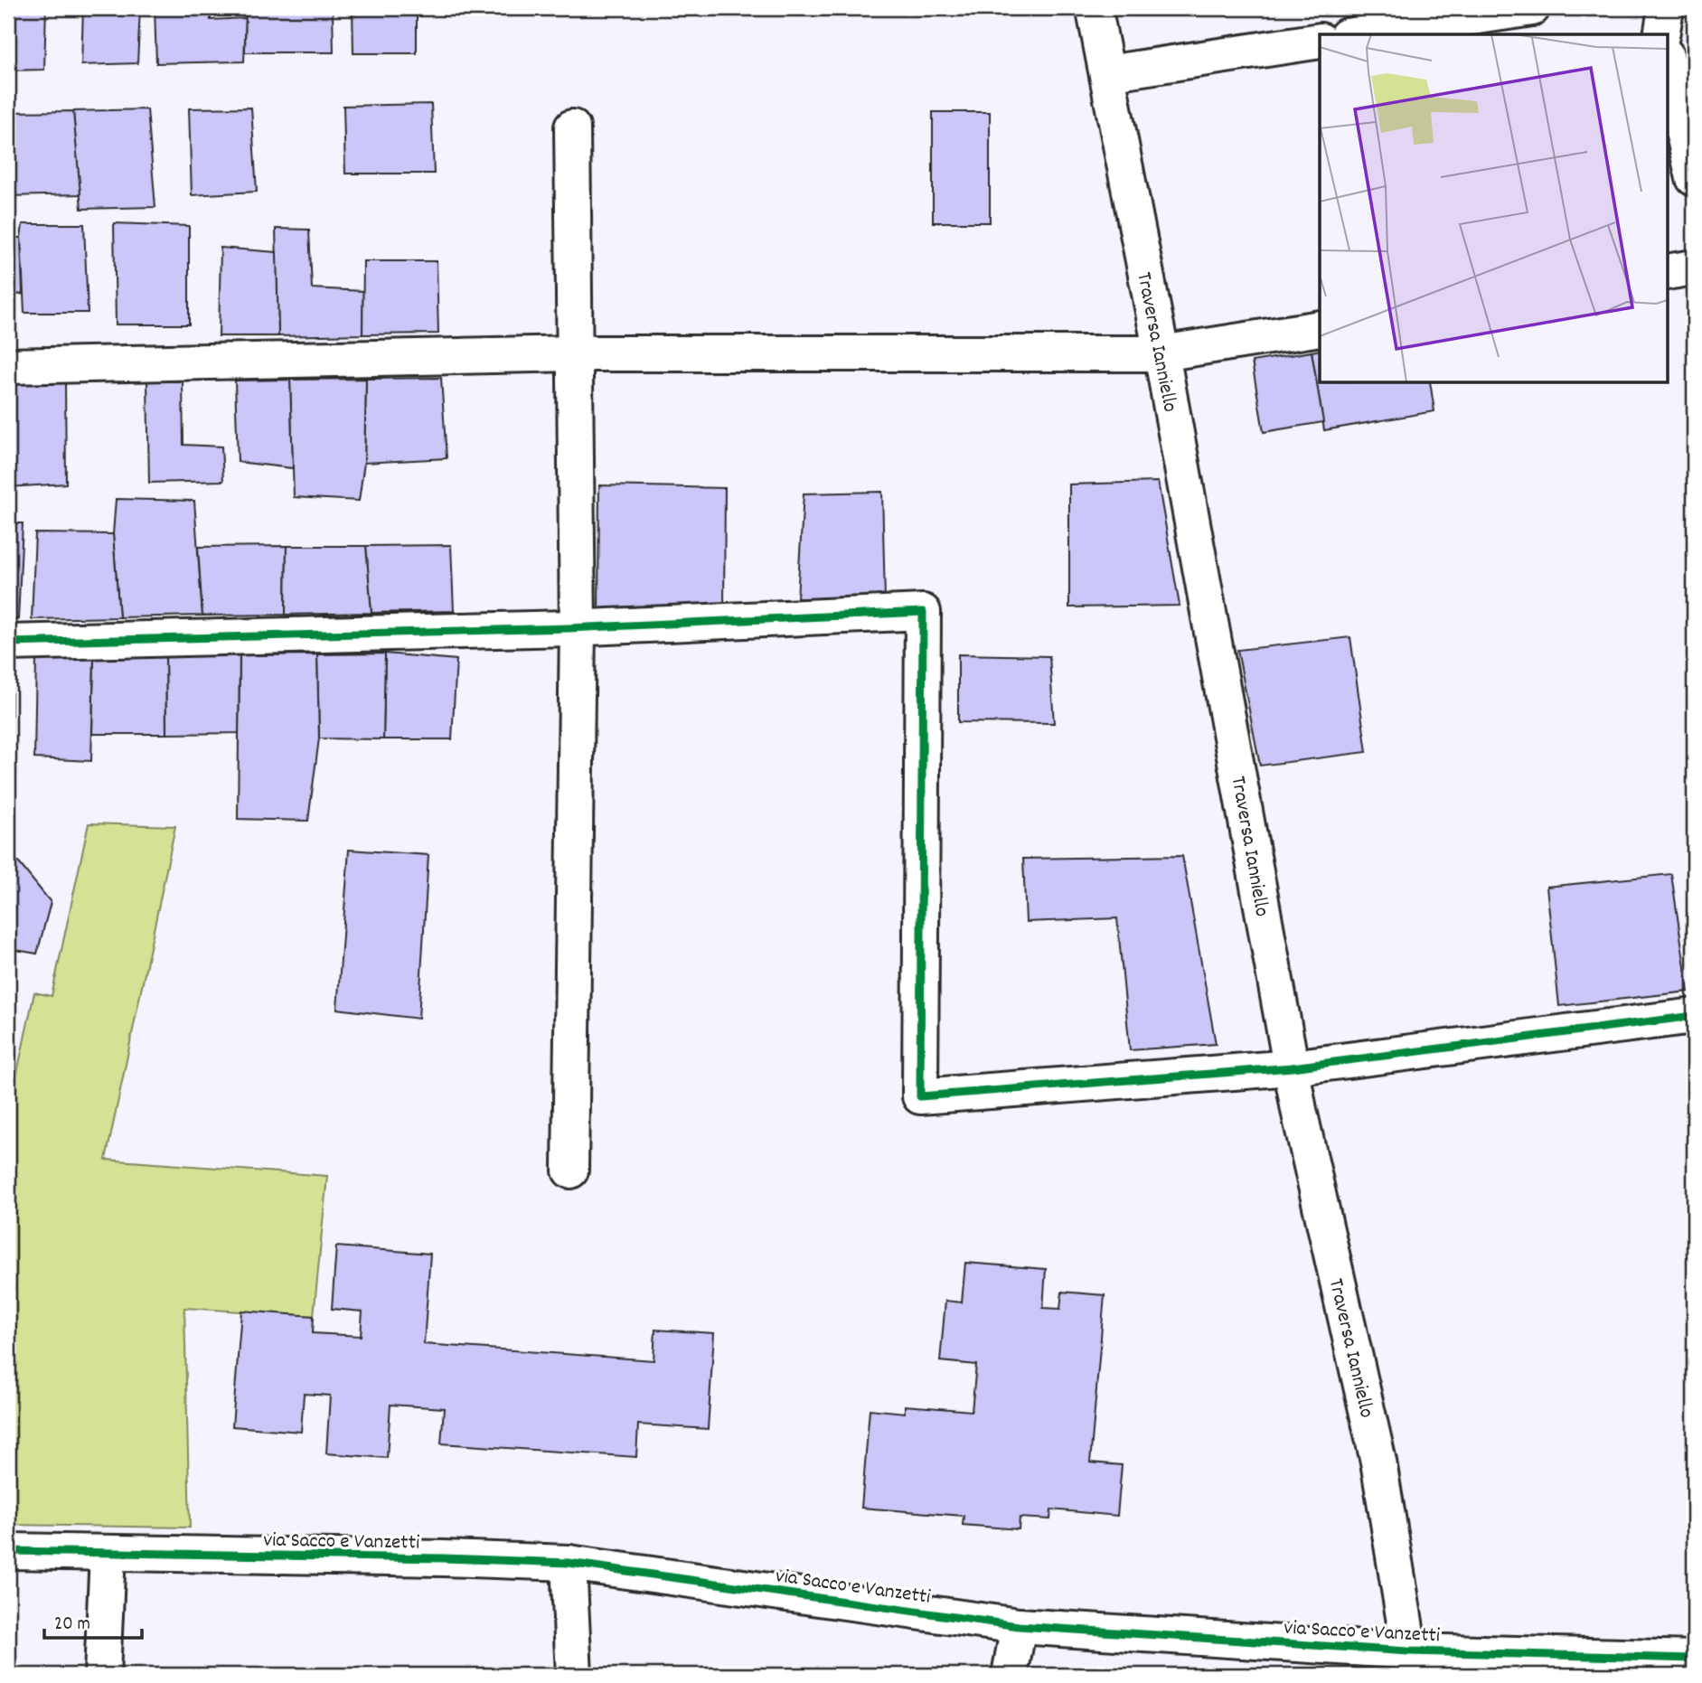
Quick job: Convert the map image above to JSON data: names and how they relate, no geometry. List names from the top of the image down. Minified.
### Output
{"streets":{"street":["Traversa Ianniello","via Sacco e Vanzetti"]},"crossings":[["Traversa Ianniello","via Sacco e Vanzetti"]],"scale_bar":"20 m"}
